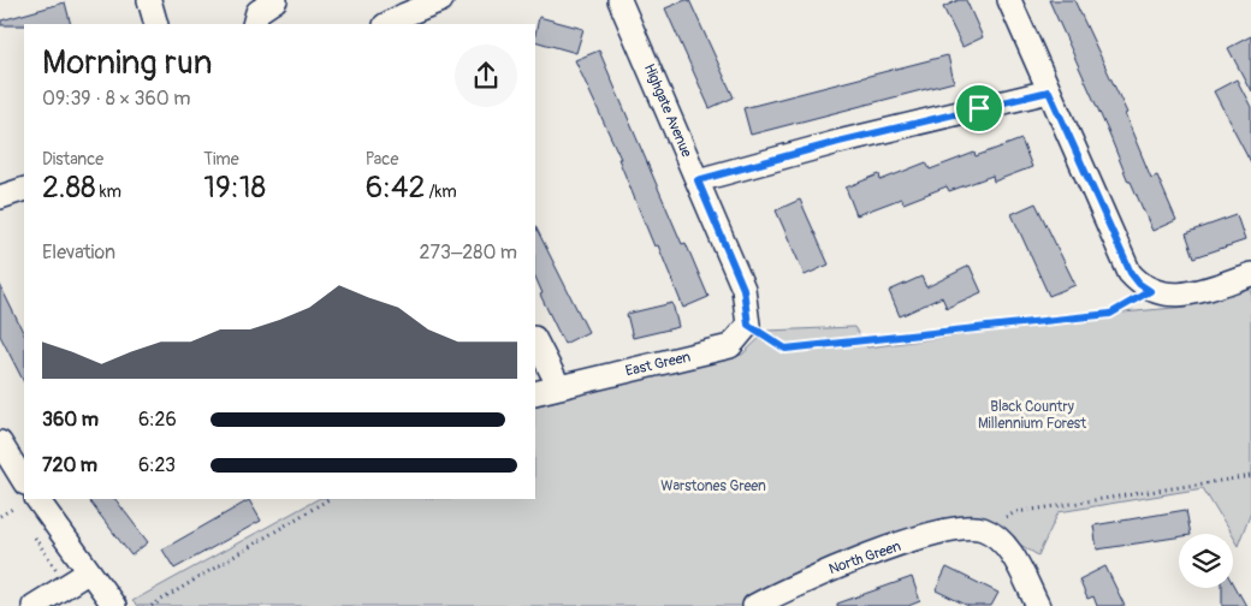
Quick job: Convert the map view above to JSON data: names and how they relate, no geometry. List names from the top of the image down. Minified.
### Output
{"streets":{"street":["Highgate Avenue","East Green","North Green"]},"crossings":[["Highgate Avenue","East Green"]],"parks":["Black Country Millennium Forest","Warstones Green"],"page":{"heading":["Morning run","09:39 · 8 × 360 m"],"stats":[["Distance","2.88 km"],["Time","19:18"],["Pace","6:42 /km"]],"chart":["Elevation","273–280 m"],"list":[{"name":"360 m","note":"6:26"},{"name":"720 m","note":"6:23"}]}}
